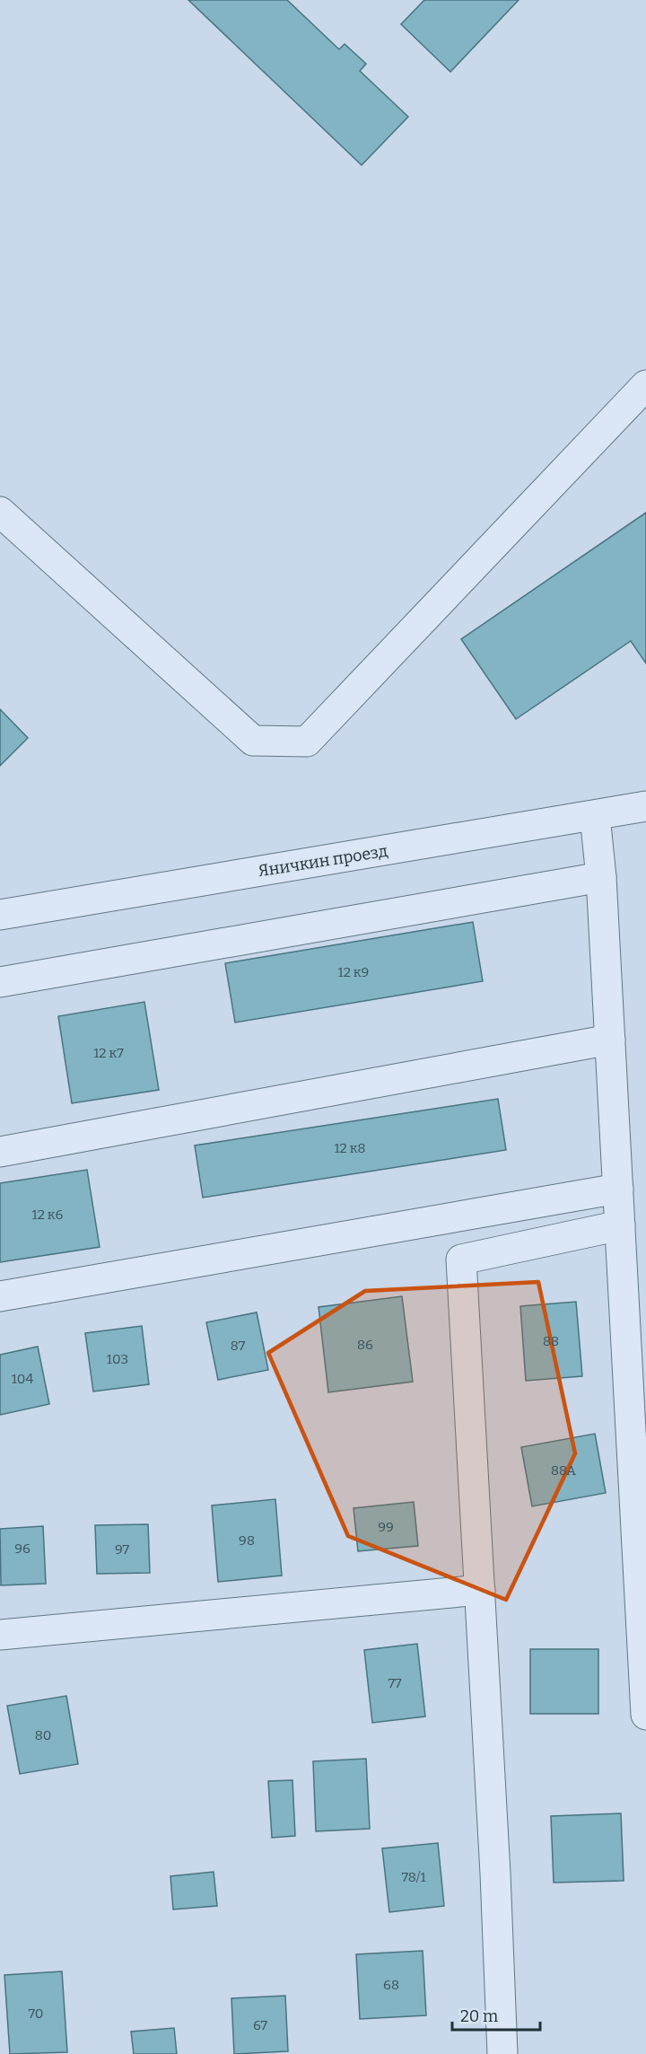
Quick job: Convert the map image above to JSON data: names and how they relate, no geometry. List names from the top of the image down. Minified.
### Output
{"streets":{"street":["Яничкин проезд"]},"house_numbers":["12 к9","12 к7","12 к8","12 к6","88","86","87","103","104","88А","99","98","96","97","77","80","78/1","68","70","67"],"scale_bar":"20 m"}
